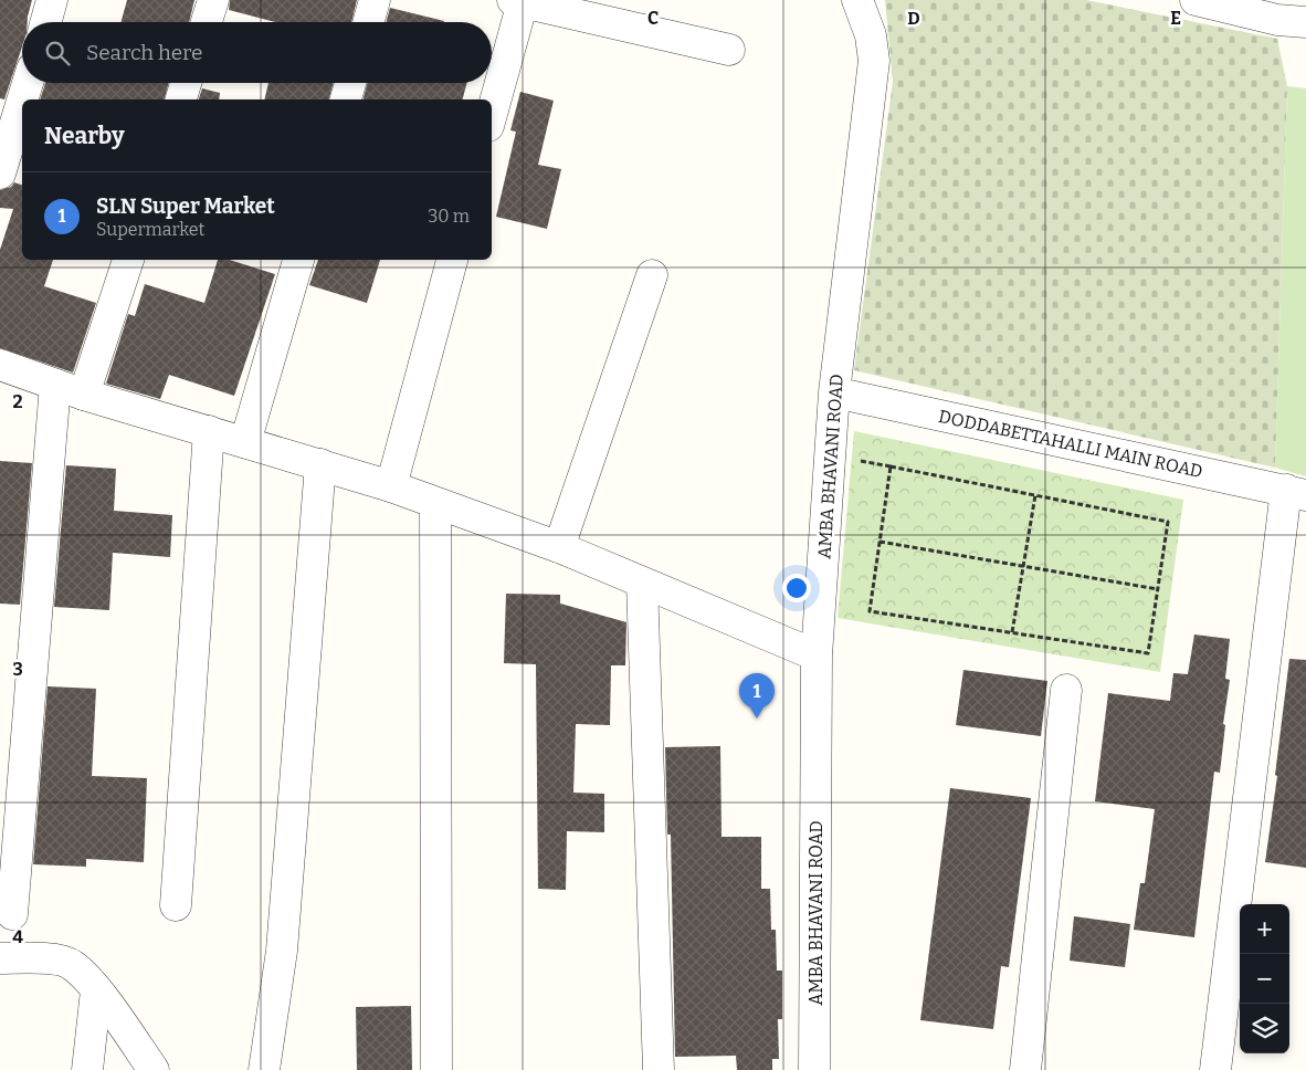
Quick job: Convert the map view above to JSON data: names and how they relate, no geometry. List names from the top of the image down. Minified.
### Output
{"streets":{"street":["DODDABETTAHALLI MAIN ROAD","AMBA BHAVANI ROAD"]},"crossings":[["DODDABETTAHALLI MAIN ROAD","AMBA BHAVANI ROAD"]],"page":{"search":"Search here","heading":"Nearby","list":[{"mark":"1","name":"SLN Super Market","note":"Supermarket","value":"30 m"}],"pins":"1","map_buttons":["+","−"]},"grid":{"columns":["C","D","E"],"rows":["2","3","4"]}}
